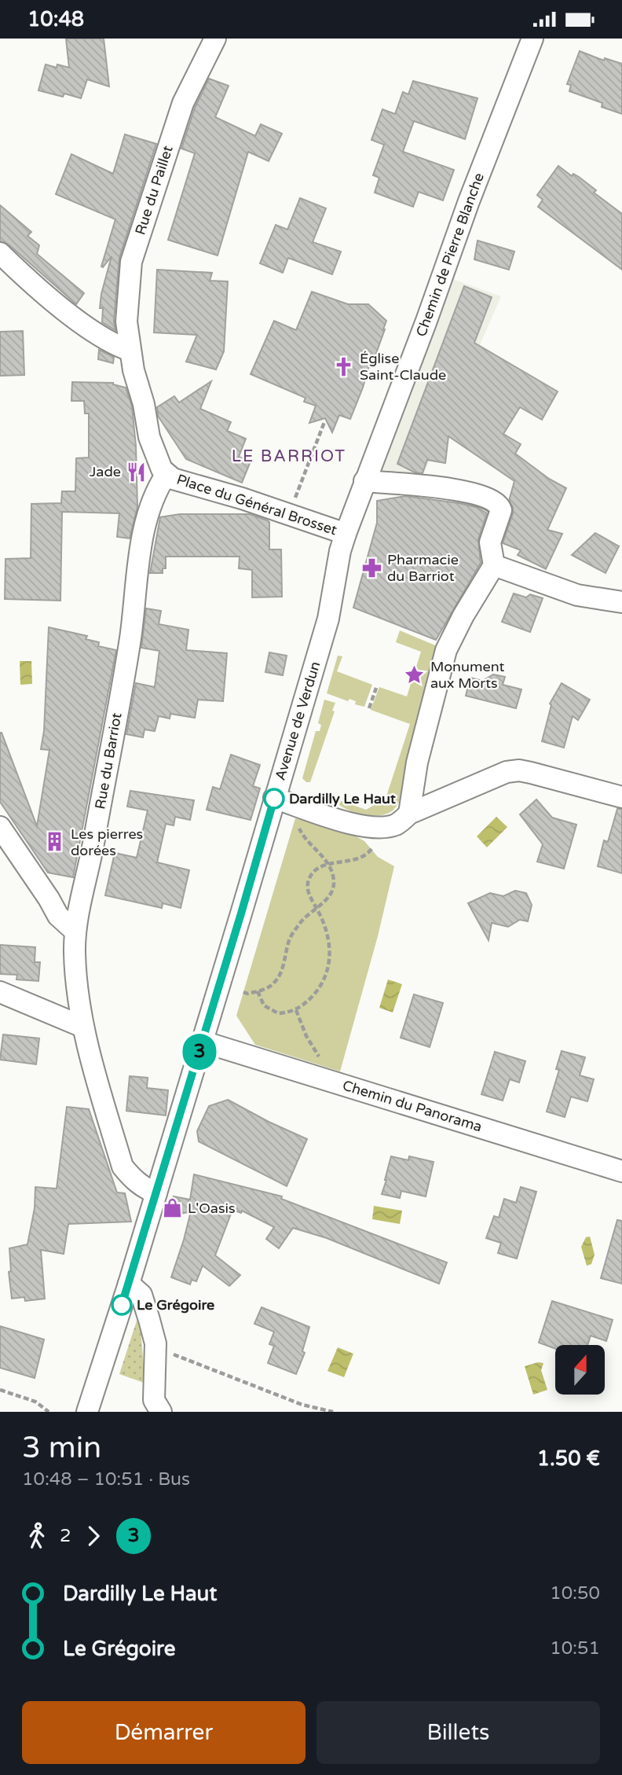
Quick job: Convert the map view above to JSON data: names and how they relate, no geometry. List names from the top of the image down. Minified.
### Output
{"streets":{"street":["Rue du Paillet","Chemin de Pierre Blanche","Place du Général Brosset","Avenue de Verdun","Rue du Barriot","Chemin du Panorama"]},"crossings":[["Rue du Paillet","Place du Général Brosset"],["Chemin de Pierre Blanche","Place du Général Brosset"],["Chemin de Pierre Blanche","Avenue de Verdun"],["Place du Général Brosset","Avenue de Verdun"],["Place du Général Brosset","Rue du Barriot"],["Avenue de Verdun","Rue du Barriot"],["Avenue de Verdun","Chemin du Panorama"]],"districts":["LE BARRIOT"],"places":{"church":["Église Saint-Claude"],"restaurant":["Jade"],"pharmacy":["Pharmacie du Barriot"],"place":["Monument aux Morts"],"other":["Dardilly Le Haut","Le Grégoire"],"building":["Les pierres dorées"],"shop":["L'Oasis"]},"lines":["bus line 3"],"north":"top","page":{"status":"10:48","on_map":"3","heading":["3 min","10:48 – 10:51 · Bus","1.50 €"],"legs":["2","3"],"list":[{"name":"Dardilly Le Haut","value":"10:50"},{"name":"Le Grégoire","value":"10:51"}],"buttons":["Démarrer","Billets"]}}
